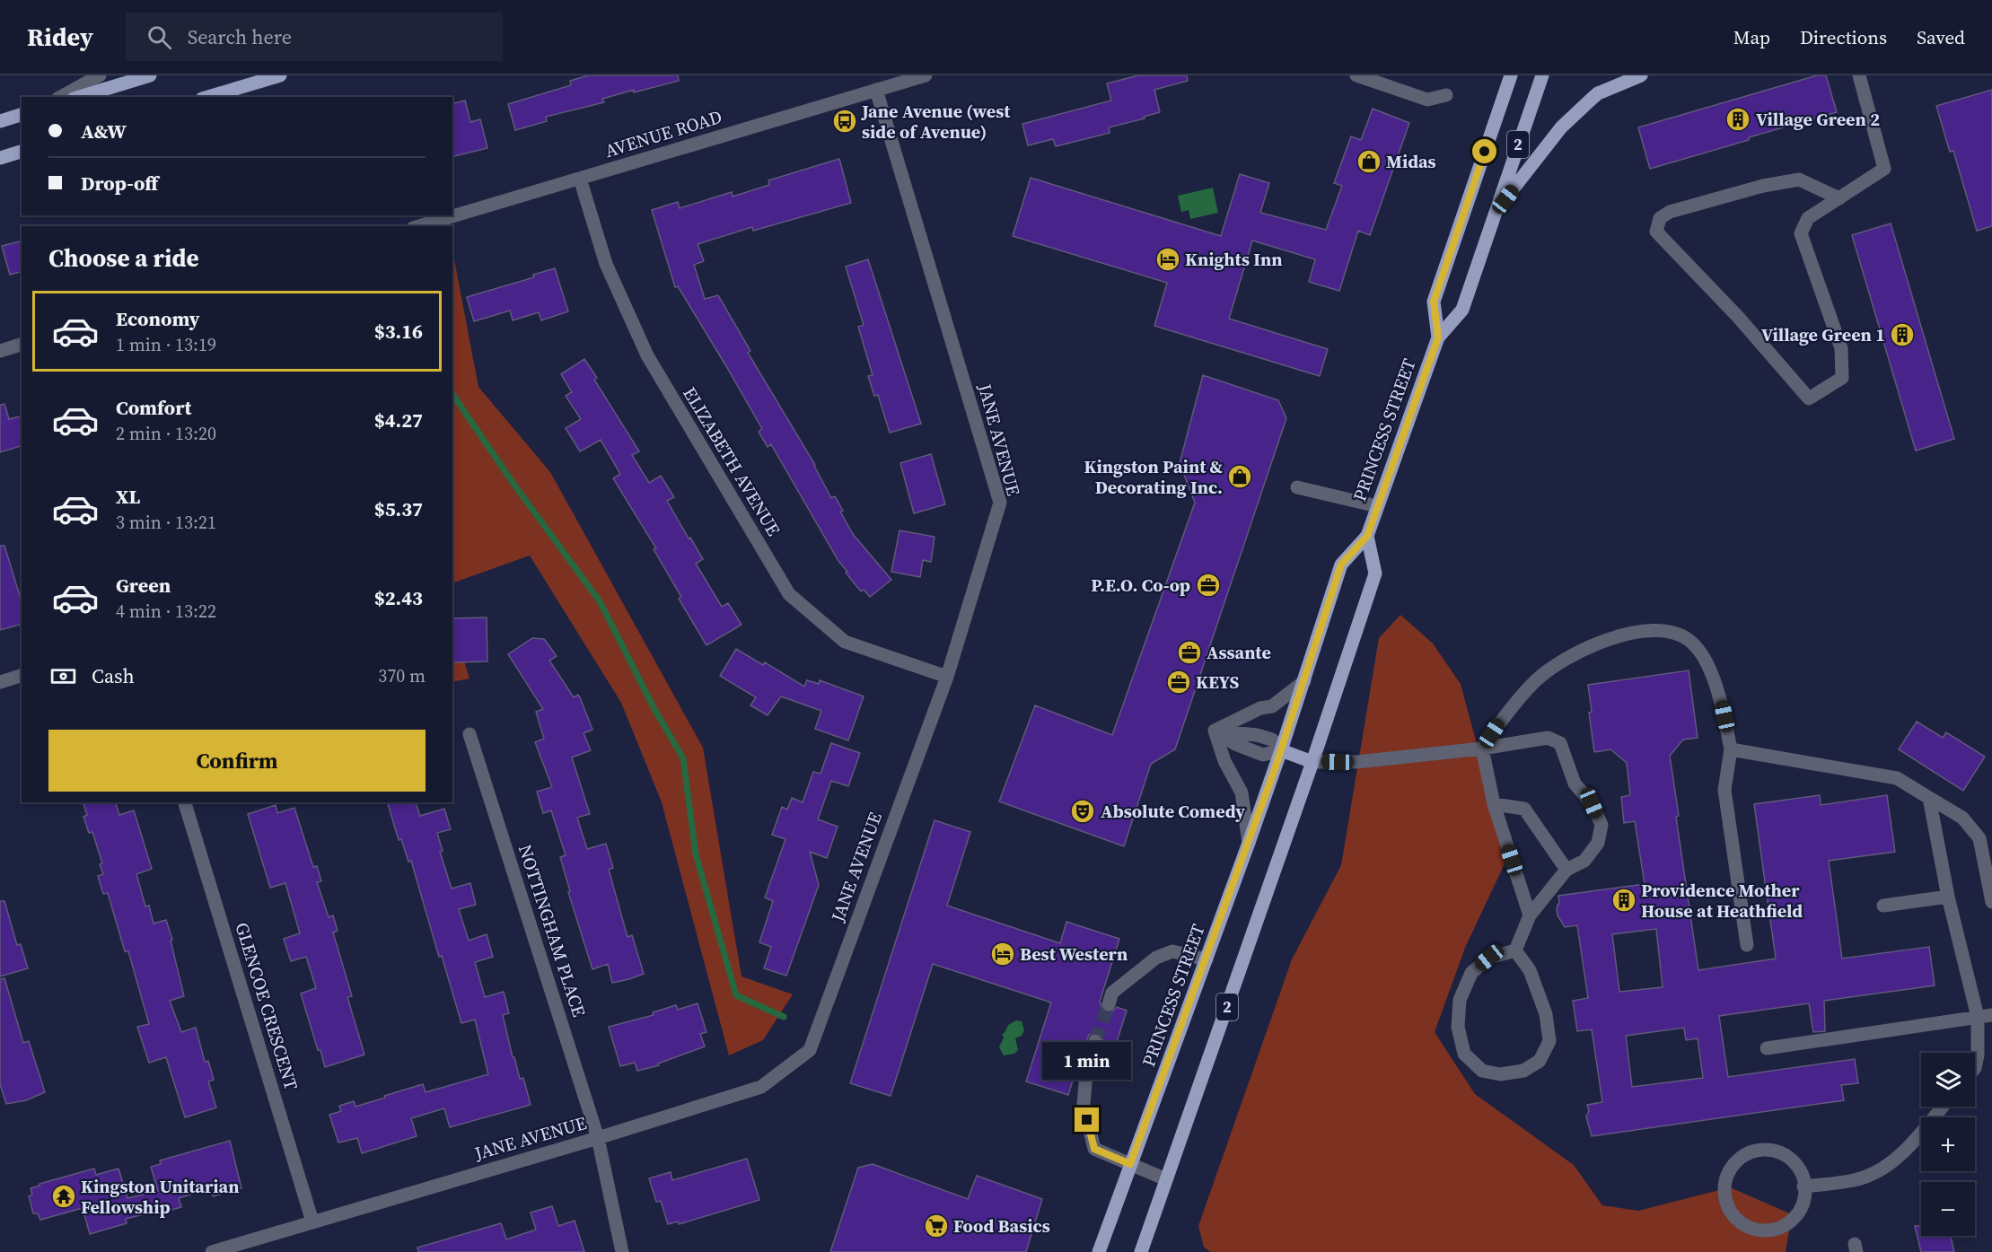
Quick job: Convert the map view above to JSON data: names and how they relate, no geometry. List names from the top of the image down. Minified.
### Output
{"streets":{"main road":["2","PRINCESS STREET"],"street":["AVENUE ROAD","JANE AVENUE","ELIZABETH AVENUE","NOTTINGHAM PLACE","GLENCOE CRESCENT"]},"crossings":[["AVENUE ROAD","JANE AVENUE"],["AVENUE ROAD","ELIZABETH AVENUE"],["2","PRINCESS STREET"],["JANE AVENUE","ELIZABETH AVENUE"],["JANE AVENUE","NOTTINGHAM PLACE"],["JANE AVENUE","GLENCOE CRESCENT"]],"places":{"building":["Village Green 2","Village Green 1","Providence Mother House at Heathfield"],"bus stop":["Jane Avenue (west side of Avenue)"],"shop":["Midas","Kingston Paint & Decorating Inc."],"hotel":["Knights Inn","Best Western"],"office":["P.E.O. Co-op","Assante","KEYS"],"theatre":["Absolute Comedy"],"temple":["Kingston Unitarian Fellowship"],"supermarket":["Food Basics"]},"page":{"header":"Ridey","search":"Search here","nav":["Map","Directions","Saved"],"banner":["A&W","Drop-off"],"heading":"Choose a ride","list":[{"name":"Economy","note":"1 min · 13:19","value":"$3.16"},{"name":"Comfort","note":"2 min · 13:20","value":"$4.27"},{"name":"XL","note":"3 min · 13:21","value":"$5.37"},{"name":"Green","note":"4 min · 13:22","value":"$2.43"}],"pay":["Cash","370 m"],"buttons":"Confirm","bubble":"1 min","map_buttons":["+","−"]}}
